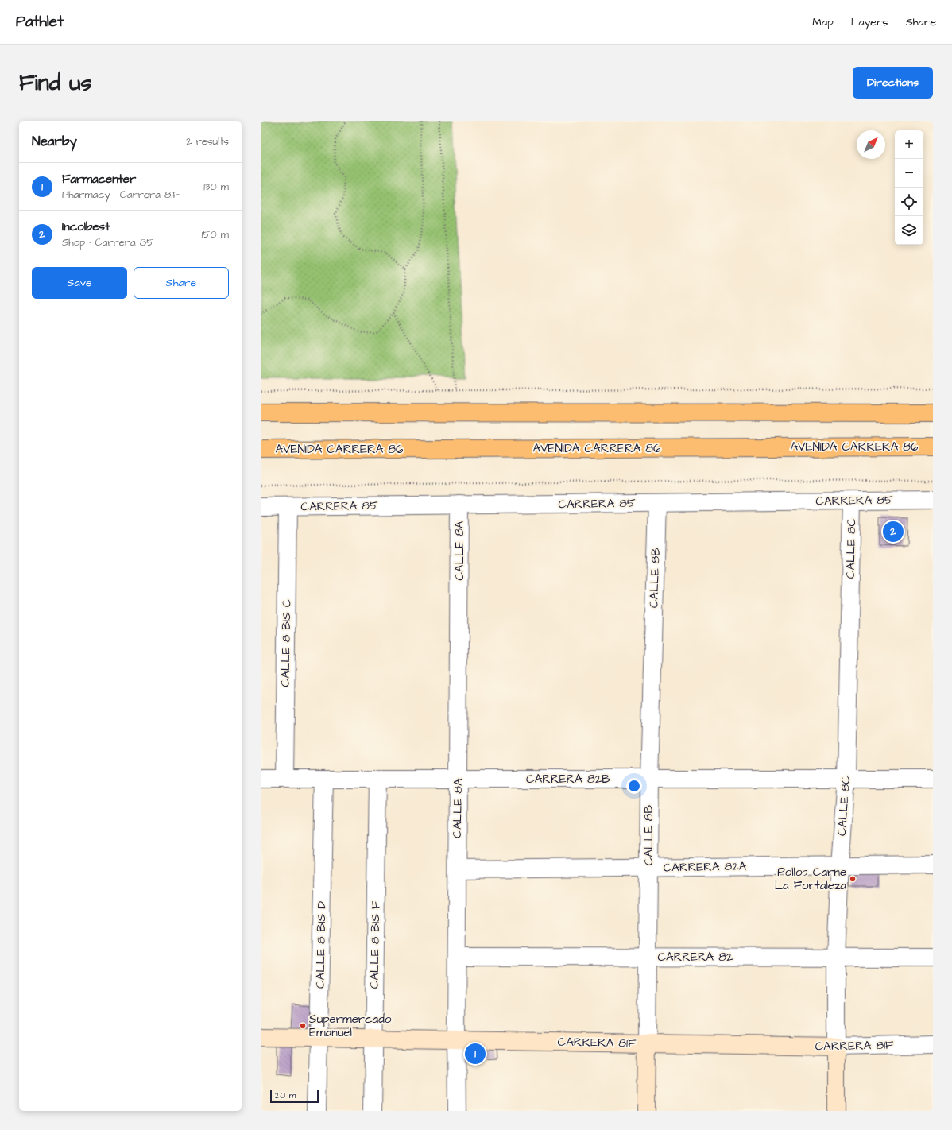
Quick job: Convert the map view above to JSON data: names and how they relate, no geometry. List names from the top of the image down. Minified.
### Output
{"streets":{"main road":["AVENIDA CARRERA 86"],"street":["CARRERA 85","CALLE 8C","CALLE 8A","CALLE 8B","CALLE 8 BIS C","CARRERA 82B","CARRERA 82A","CALLE 8 BIS D","CALLE 8 BIS F","CARRERA 82","CARRERA 81F"]},"crossings":[["CARRERA 85","CALLE 8C"],["CARRERA 85","CALLE 8A"],["CARRERA 85","CALLE 8B"],["CARRERA 85","CALLE 8 BIS C"],["CALLE 8C","CARRERA 82B"],["CALLE 8C","CARRERA 82A"],["CALLE 8C","CARRERA 82"],["CALLE 8C","CARRERA 81F"],["CALLE 8A","CARRERA 82B"],["CALLE 8A","CARRERA 82A"],["CALLE 8A","CARRERA 82"],["CALLE 8A","CARRERA 81F"],["CALLE 8B","CARRERA 82B"],["CALLE 8B","CARRERA 82A"],["CALLE 8B","CARRERA 82"],["CALLE 8B","CARRERA 81F"],["CALLE 8 BIS C","CARRERA 82B"],["CARRERA 82B","CALLE 8 BIS D"],["CARRERA 82B","CALLE 8 BIS F"],["CALLE 8 BIS D","CARRERA 81F"],["CALLE 8 BIS F","CARRERA 81F"]],"places":["Pollos Carne La Fortaleza","Supermercado Emanuel"],"scale_bar":"20 m","north":"top right","page":{"header":"Pathlet","nav":["Map","Layers","Share"],"buttons":["Directions",["Save","Share"]],"title":"Find us","heading":["Nearby","2 results"],"map_buttons":["+","−"],"list":[{"mark":"1","name":"Farmacenter","note":"Pharmacy · Carrera 81F","value":"130 m"},{"mark":"2","name":"Incolbest","note":"Shop · Carrera 85","value":"150 m"}],"pins":["2","1"],"scale":"20 m"}}
